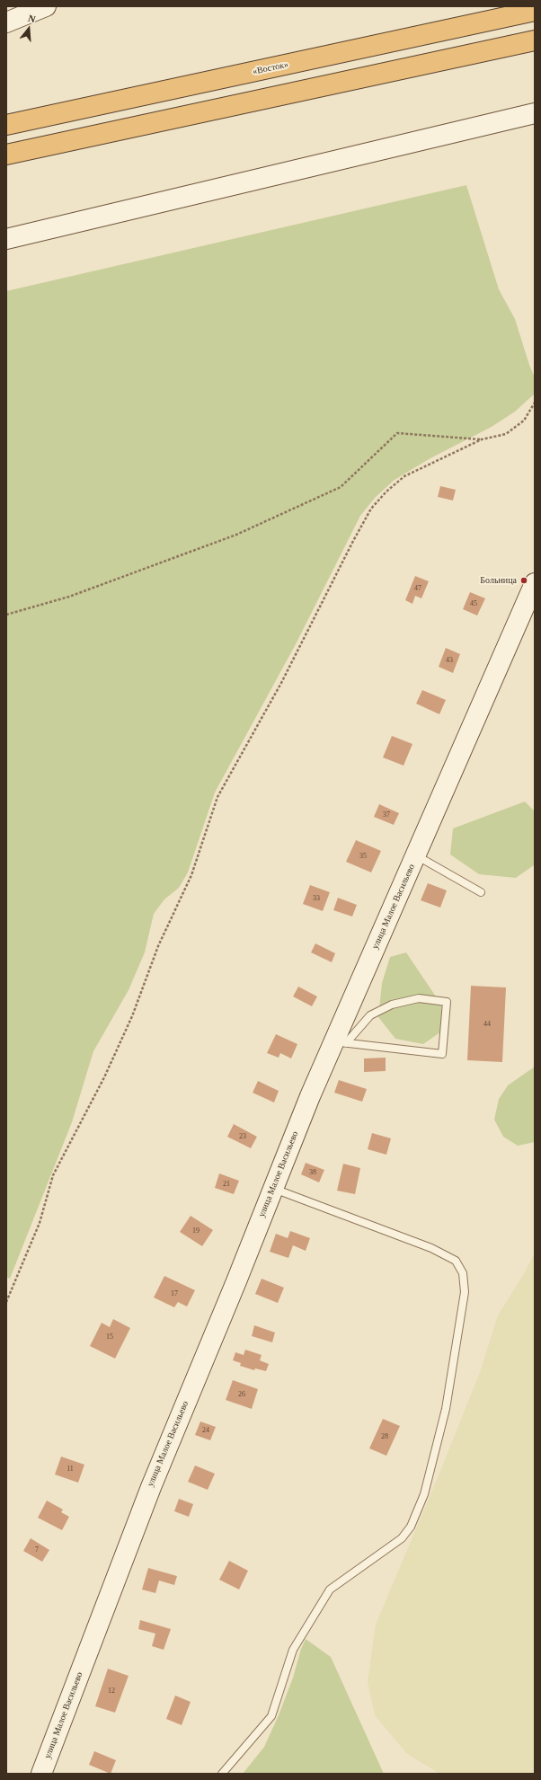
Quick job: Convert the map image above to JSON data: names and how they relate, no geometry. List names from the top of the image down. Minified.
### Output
{"streets":{"highway":["«Восток»"],"main road":["улица Малое Васильево"]},"places":["Больница"],"house_numbers":["47","45","43","37","35","33","44","23","38","21","19","17","15","26","24","28","11","7","12"],"north":"top"}
